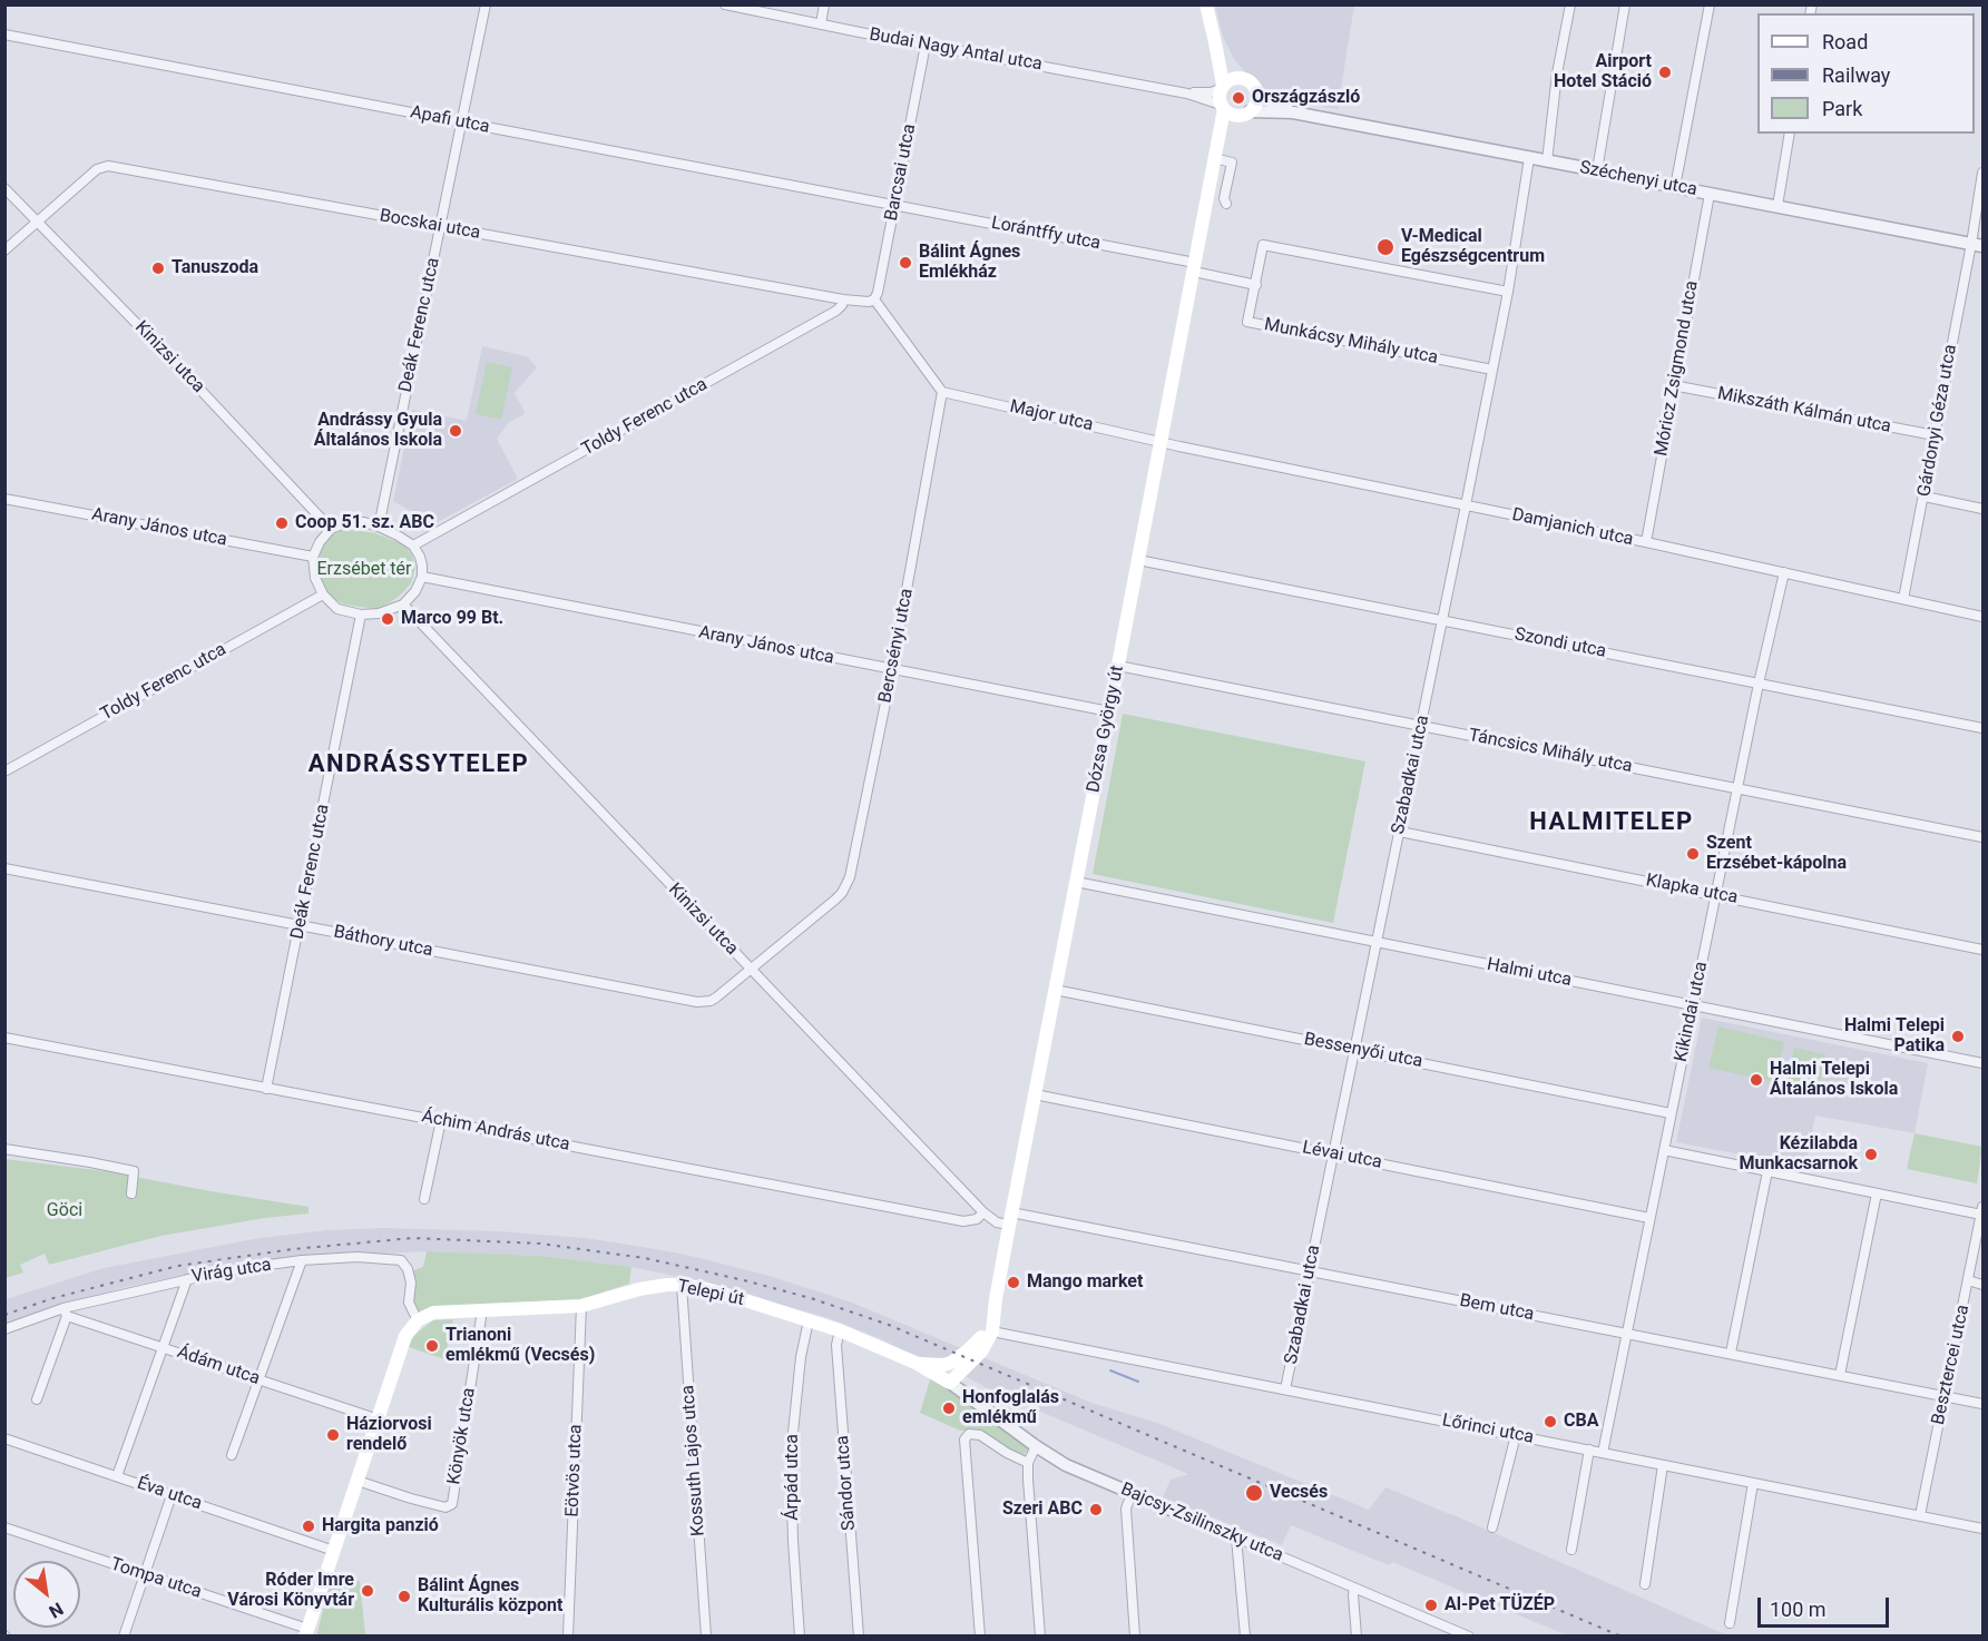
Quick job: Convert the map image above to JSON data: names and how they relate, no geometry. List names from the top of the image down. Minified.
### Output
{"streets":{"main road":["Dózsa György út","Telepi út"],"street":["Budai Nagy Antal utca","Apafi utca","Barcsai utca","Széchenyi utca","Bocskai utca","Lorántffy utca","Deák Ferenc utca","Munkácsy Mihály utca","Kinizsi utca","Móricz Zsigmond utca","Mikszáth Kálmán utca","Major utca","Toldy Ferenc utca","Gárdonyi Géza utca","Arany János utca","Damjanich utca","Szondi utca","Bercsényi utca","Táncsics Mihály utca","Szabadkai utca","Klapka utca","Báthory utca","Halmi utca","Kikindai utca","Bessenyői utca","Áchim András utca","Lévai utca","Virág utca","Bem utca","Besztercei utca","Ádám utca","Lőrinci utca","Könyök utca","Kossuth Lajos utca","Eötvös utca","Árpád utca","Sándor utca","Éva utca","Bajcsy-Zsilinszky utca","Tompa utca"]},"crossings":[["Budai Nagy Antal utca","Barcsai utca"],["Budai Nagy Antal utca","Széchenyi utca"],["Budai Nagy Antal utca","Dózsa György út"],["Apafi utca","Barcsai utca"],["Apafi utca","Lorántffy utca"],["Apafi utca","Deák Ferenc utca"],["Barcsai utca","Lorántffy utca"],["Széchenyi utca","Móricz Zsigmond utca"],["Széchenyi utca","Gárdonyi Géza utca"],["Széchenyi utca","Dózsa György út"],["Széchenyi utca","Szabadkai utca"],["Bocskai utca","Deák Ferenc utca"],["Bocskai utca","Kinizsi utca"],["Bocskai utca","Toldy Ferenc utca"],["Lorántffy utca","Munkácsy Mihály utca"],["Lorántffy utca","Dózsa György út"],["Deák Ferenc utca","Kinizsi utca"],["Deák Ferenc utca","Toldy Ferenc utca"],["Deák Ferenc utca","Arany János utca"],["Deák Ferenc utca","Báthory utca"],["Deák Ferenc utca","Áchim András utca"],["Munkácsy Mihály utca","Szabadkai utca"],["Kinizsi utca","Toldy Ferenc utca"],["Kinizsi utca","Arany János utca"],["Kinizsi utca","Bercsényi utca"],["Kinizsi utca","Dózsa György út"],["Kinizsi utca","Báthory utca"],["Kinizsi utca","Áchim András utca"],["Kinizsi utca","Bem utca"],["Móricz Zsigmond utca","Mikszáth Kálmán utca"],["Móricz Zsigmond utca","Damjanich utca"],["Mikszáth Kálmán utca","Gárdonyi Géza utca"],["Major utca","Damjanich utca"],["Major utca","Bercsényi utca"],["Major utca","Dózsa György út"],["Toldy Ferenc utca","Arany János utca"],["Gárdonyi Géza utca","Damjanich utca"],["Arany János utca","Bercsényi utca"],["Arany János utca","Dózsa György út"],["Damjanich utca","Dózsa György út"],["Damjanich utca","Szabadkai utca"],["Damjanich utca","Kikindai utca"],["Szondi utca","Dózsa György út"],["Szondi utca","Szabadkai utca"],["Szondi utca","Kikindai utca"],["Bercsényi utca","Báthory utca"],["Dózsa György út","Táncsics Mihály utca"],["Dózsa György út","Halmi utca"],["Dózsa György út","Bessenyői utca"],["Dózsa György út","Lévai utca"],["Dózsa György út","Telepi út"],["Dózsa György út","Bem utca"],["Dózsa György út","Lőrinci utca"],["Dózsa György út","Bajcsy-Zsilinszky utca"],["Táncsics Mihály utca","Szabadkai utca"],["Táncsics Mihály utca","Kikindai utca"],["Szabadkai utca","Klapka utca"],["Szabadkai utca","Halmi utca"],["Szabadkai utca","Bessenyői utca"],["Szabadkai utca","Lévai utca"],["Szabadkai utca","Bem utca"],["Szabadkai utca","Lőrinci utca"],["Klapka utca","Kikindai utca"],["Halmi utca","Kikindai utca"],["Kikindai utca","Bessenyői utca"],["Kikindai utca","Lévai utca"],["Kikindai utca","Bem utca"],["Kikindai utca","Lőrinci utca"],["Virág utca","Telepi út"],["Virág utca","Ádám utca"],["Telepi út","Könyök utca"],["Telepi út","Kossuth Lajos utca"],["Telepi út","Eötvös utca"],["Telepi út","Árpád utca"],["Telepi út","Sándor utca"],["Telepi út","Bajcsy-Zsilinszky utca"],["Bem utca","Besztercei utca"],["Besztercei utca","Lőrinci utca"]],"districts":["ANDRÁSSYTELEP","HALMITELEP"],"parks":["Erzsébet tér","Göci"],"places":["Airport Hotel Stáció","Országzászló","V-Medical Egészségcentrum","Bálint Ágnes Emlékház","Tanuszoda","Andrássy Gyula Általános Iskola","Coop 51. sz. ABC","Marco 99 Bt.","Szent Erzsébet-kápolna","Halmi Telepi Patika","Halmi Telepi Általános Iskola","Kézilabda Munkacsarnok","Mango market","Trianoni emlékmű (Vecsés)","Honfoglalás emlékmű","CBA","Háziorvosi rendelő","Vecsés","Szeri ABC","Hargita panzió","Róder Imre Városi Könyvtár","Bálint Ágnes Kulturális központ","Al-Pet TÜZÉP"],"legend":["Road","Railway","Park"],"scale_bar":"100 m","north":"bottom right"}
